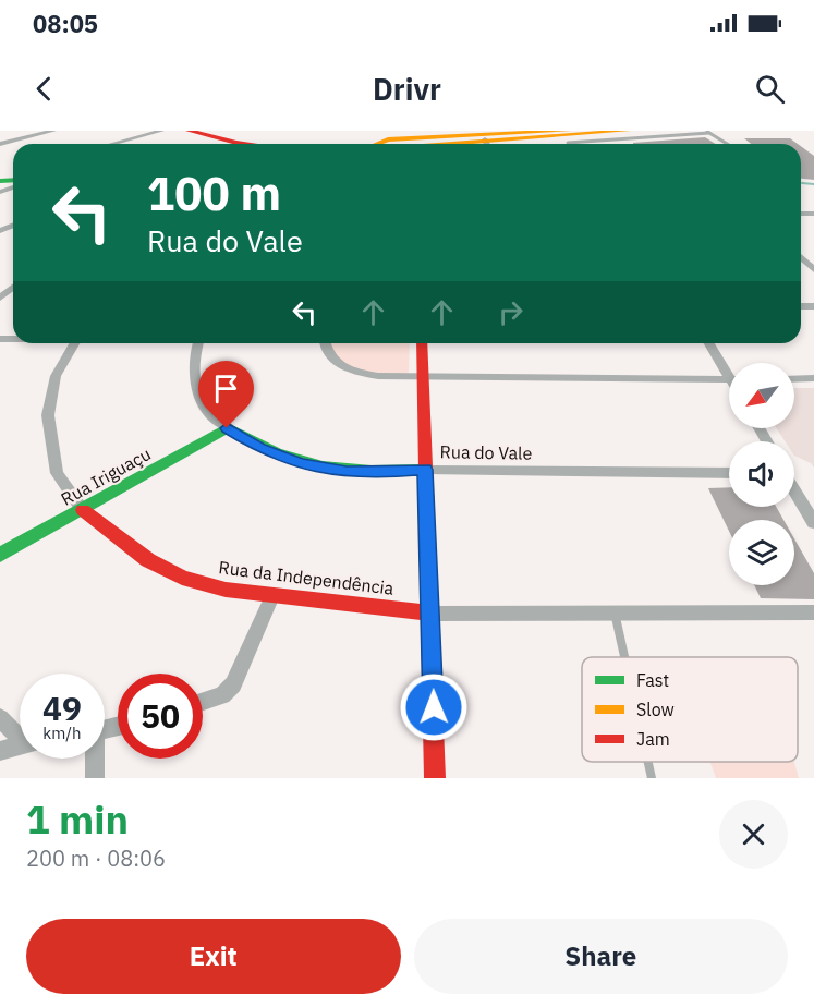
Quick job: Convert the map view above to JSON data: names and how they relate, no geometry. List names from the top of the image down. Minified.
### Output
{"streets":{"main road":["Rua do Vale","Rua Iriguaçu","Rua da Independência"]},"crossings":[["Rua do Vale","Rua Iriguaçu"],["Rua Iriguaçu","Rua da Independência"]],"legend":["Fast","Slow","Jam"],"north":"bottom left","page":{"status":"08:05","header":"Drivr","turn":["100 m","Rua do Vale"],"speed":"49 km/h","limit":"50","heading":["1 min","200 m · 08:06"],"buttons":["Exit","Share"]}}
